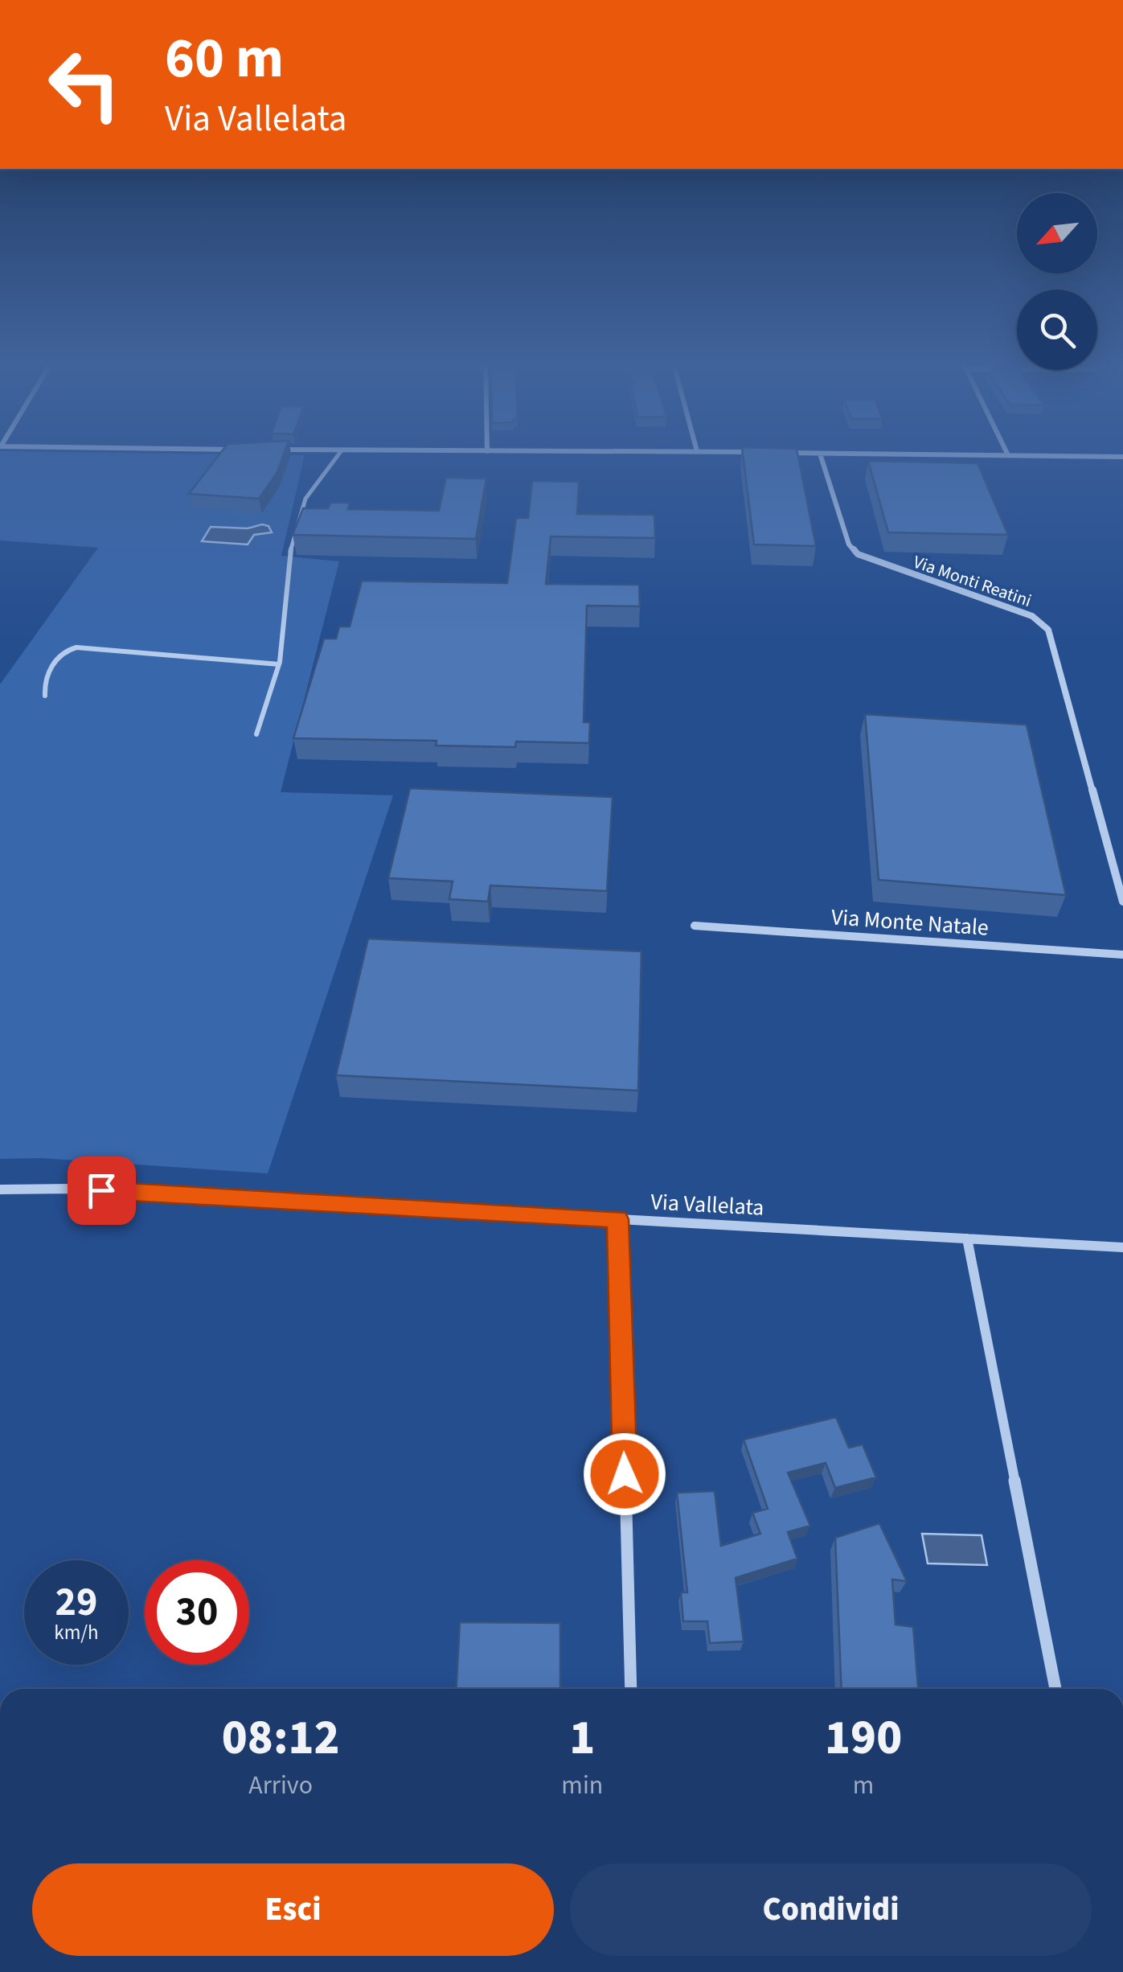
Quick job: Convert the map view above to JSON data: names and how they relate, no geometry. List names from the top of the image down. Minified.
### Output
{"streets":{"street":["Via Monti Reatini","Via Monte Natale","Via Vallelata"]},"north":"bottom left","page":{"turn":["60 m","Via Vallelata"],"speed":"29 km/h","limit":"30","eta":["08:12","Arrivo","1","min","190","m"],"buttons":["Esci","Condividi"]}}
